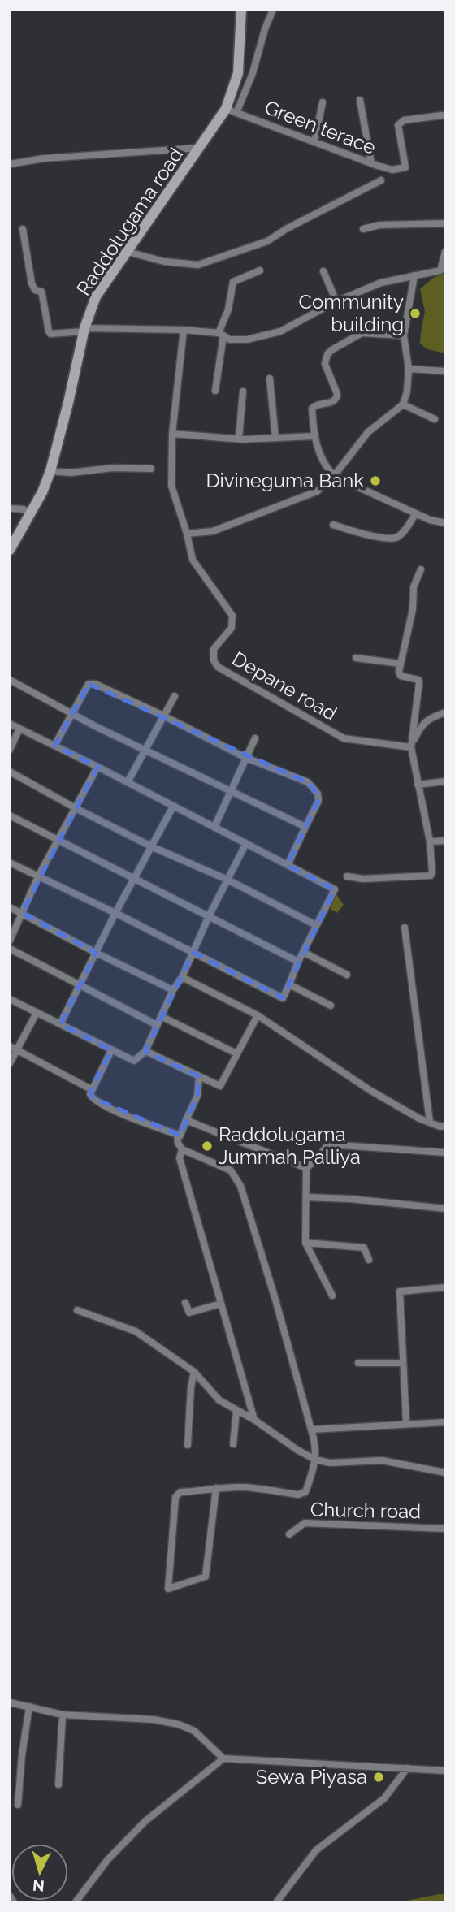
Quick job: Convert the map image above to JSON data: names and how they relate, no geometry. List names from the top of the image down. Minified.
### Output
{"streets":{"street":["Green terace","Raddolugama road","Depane road","Church road"]},"crossings":[["Green terace","Raddolugama road"]],"places":["Community building","Divineguma Bank","Raddolugama Jummah Palliya","Sewa Piyasa"],"north":"bottom"}
